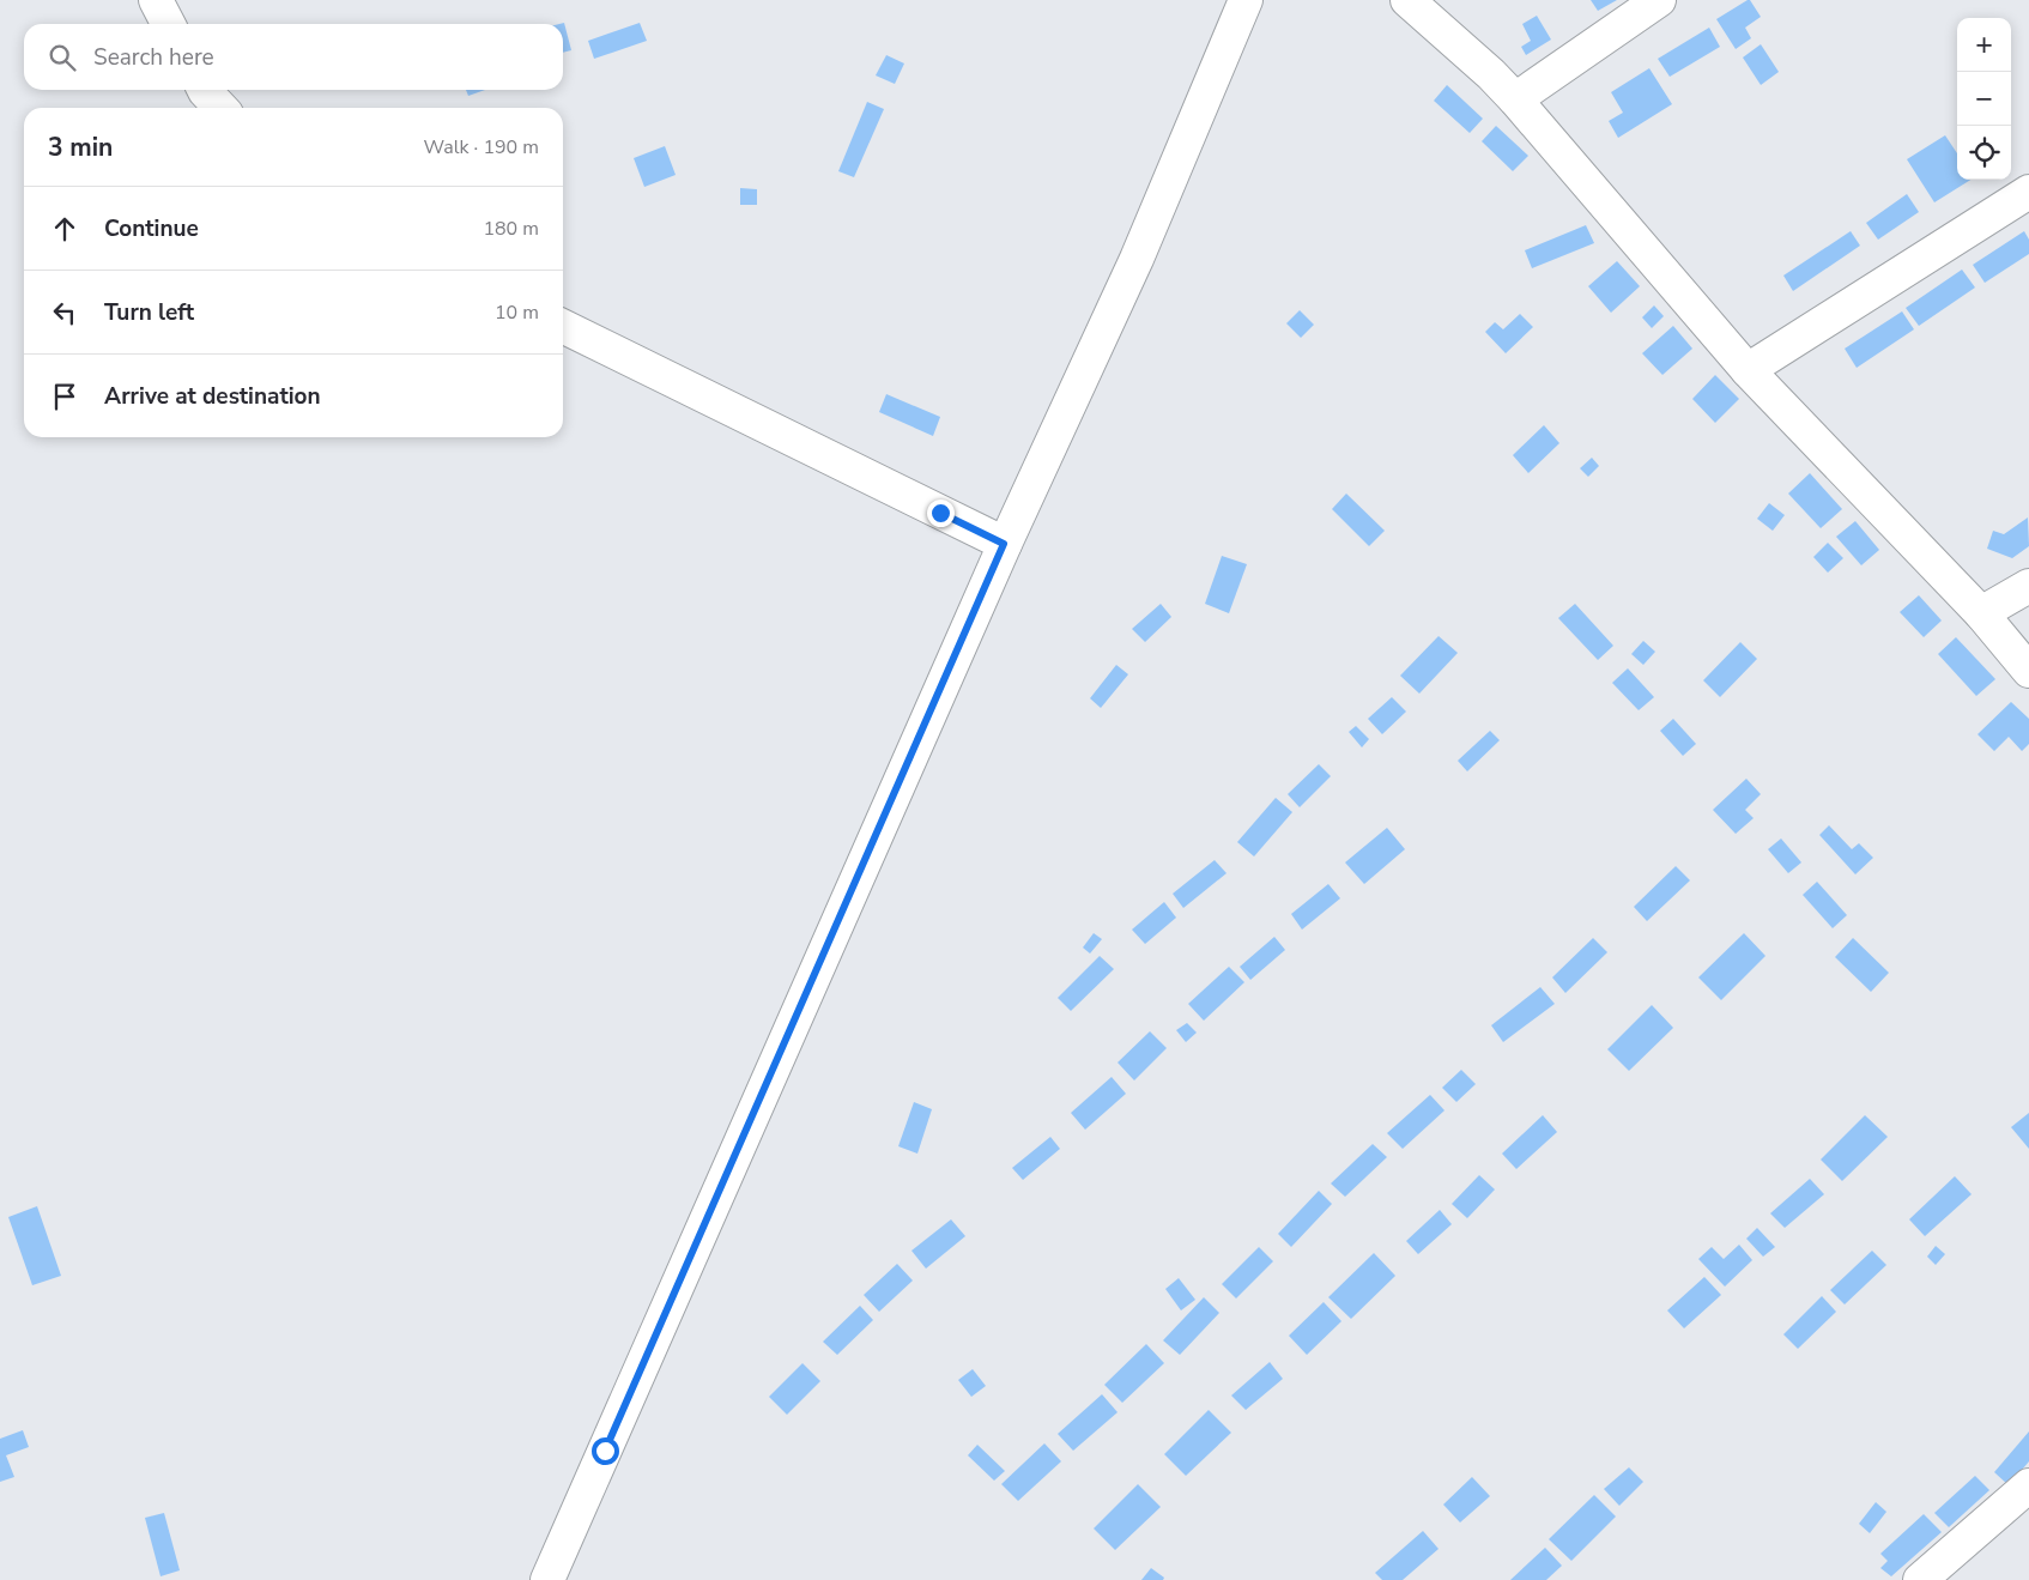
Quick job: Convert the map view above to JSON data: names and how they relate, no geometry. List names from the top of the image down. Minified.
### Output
{"page":{"map_buttons":["+","−"],"search":"Search here","heading":["3 min","Walk · 190 m"],"list":[["Continue","180 m"],["Turn left","10 m"],"Arrive at destination"]}}
